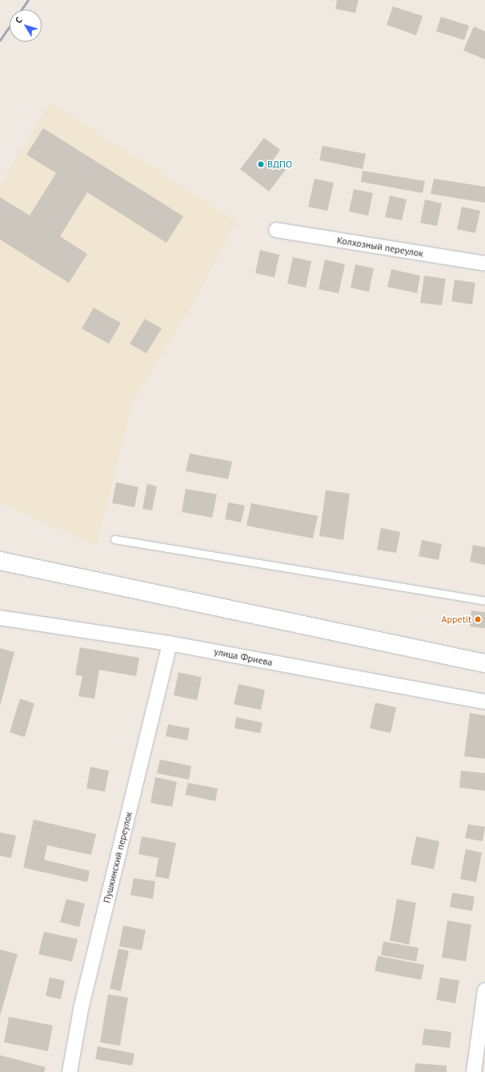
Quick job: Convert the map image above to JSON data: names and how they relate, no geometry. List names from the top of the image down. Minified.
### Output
{"streets":{"street":["Колхозный переулок","улица Фриева","Пушкинский переулок"]},"crossings":[["улица Фриева","Пушкинский переулок"]],"places":["ВДПО","Appetit"],"north":"top left"}
